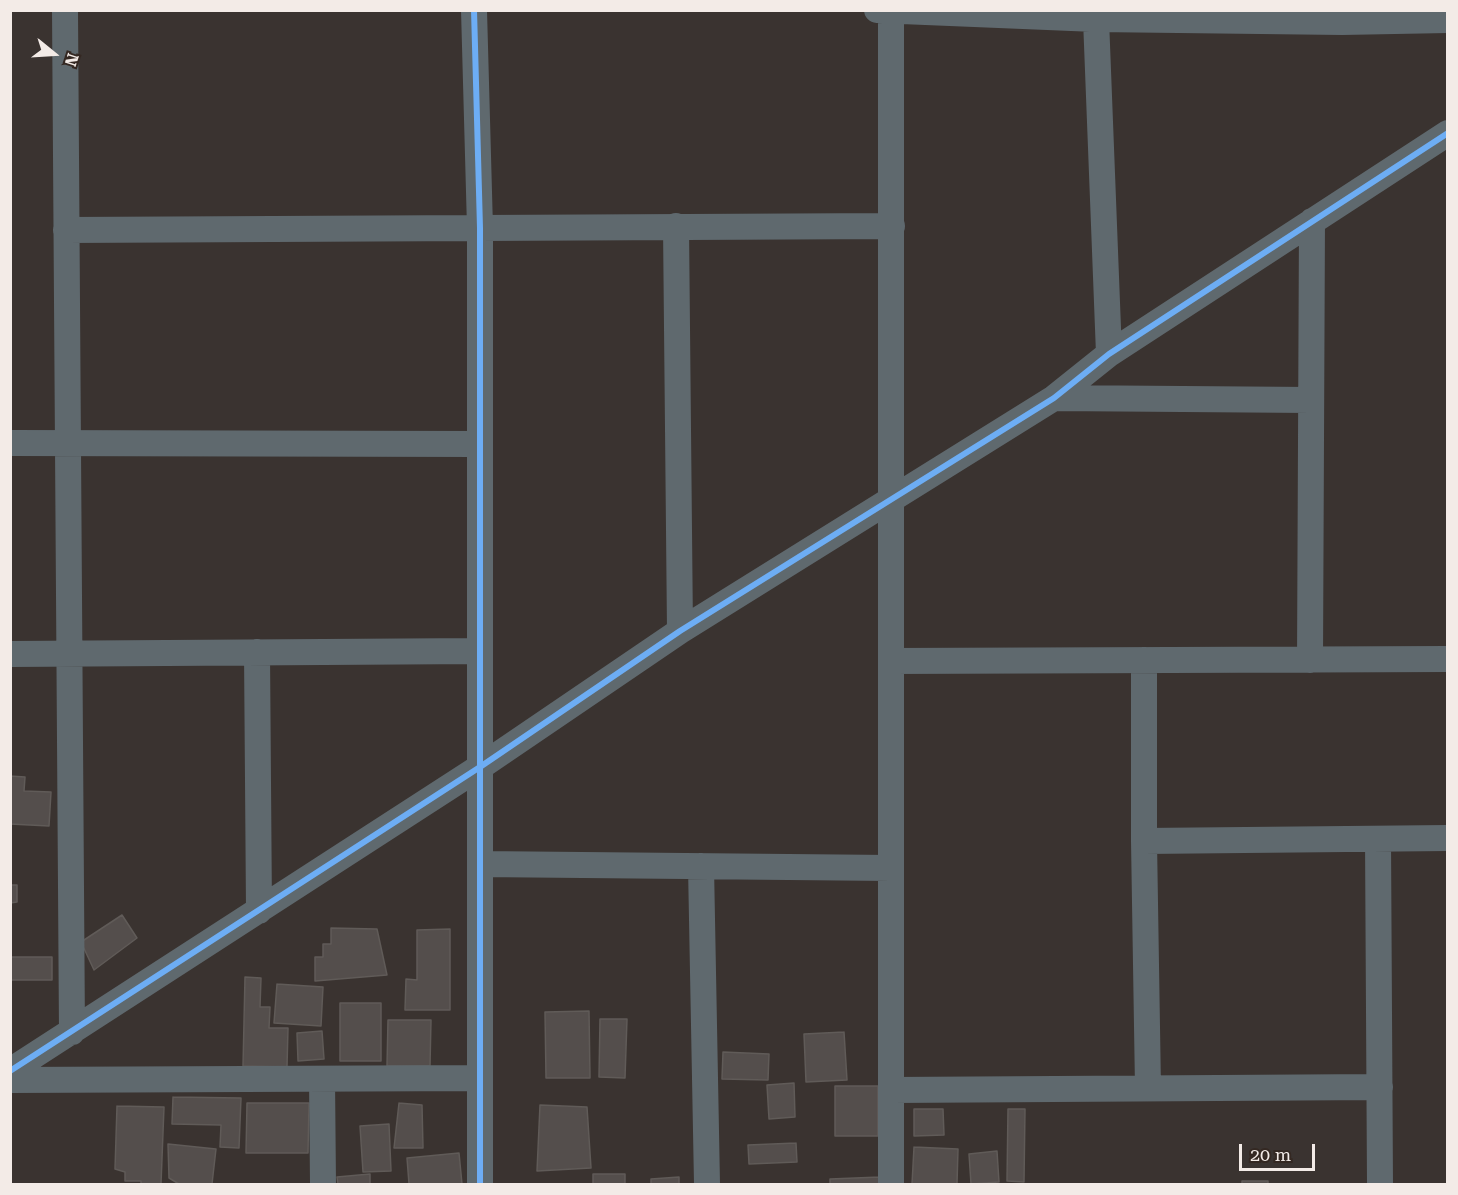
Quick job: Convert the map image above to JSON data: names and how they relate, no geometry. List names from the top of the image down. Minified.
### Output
{"scale_bar":"20 m","north":"right"}
